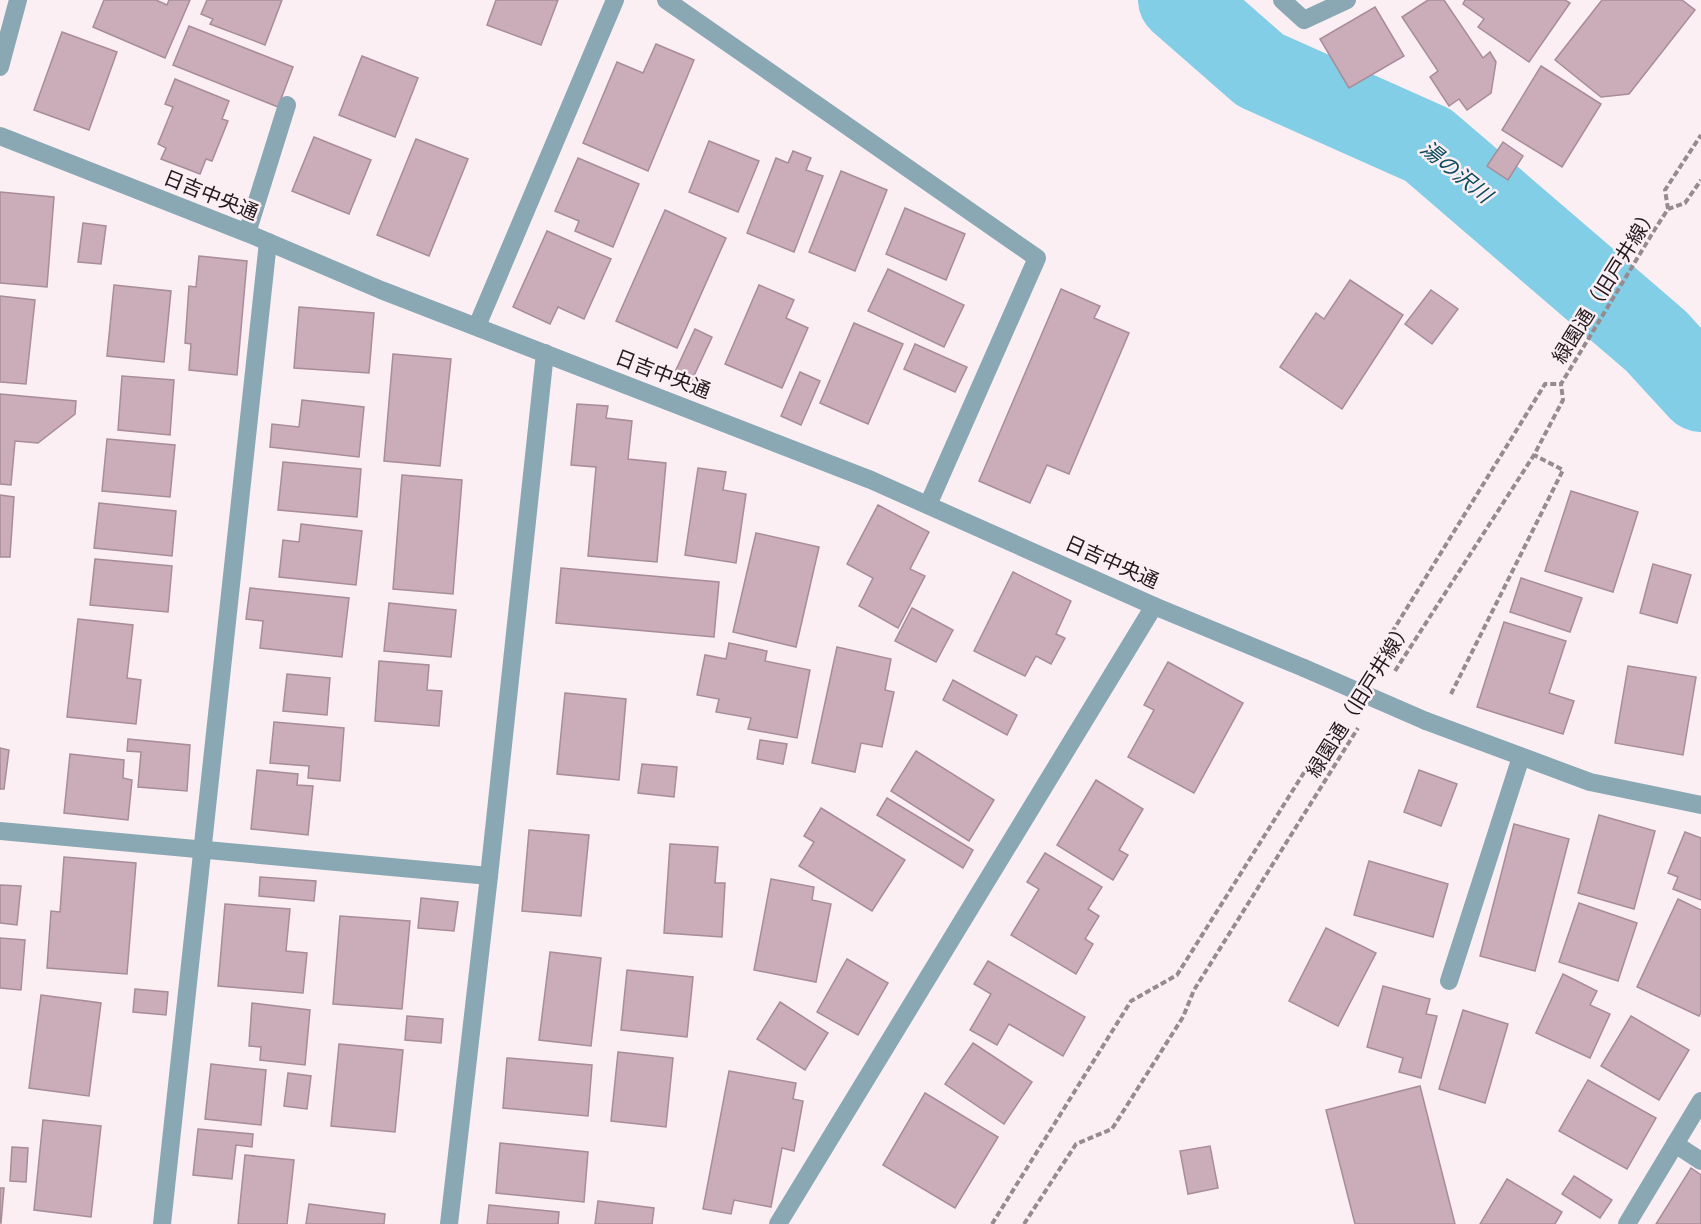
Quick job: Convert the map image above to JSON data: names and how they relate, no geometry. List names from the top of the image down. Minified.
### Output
{"streets":{"street":["日吉中央通"],"path":["緑園通（旧戸井線）"]},"water":["湯の沢川"]}
